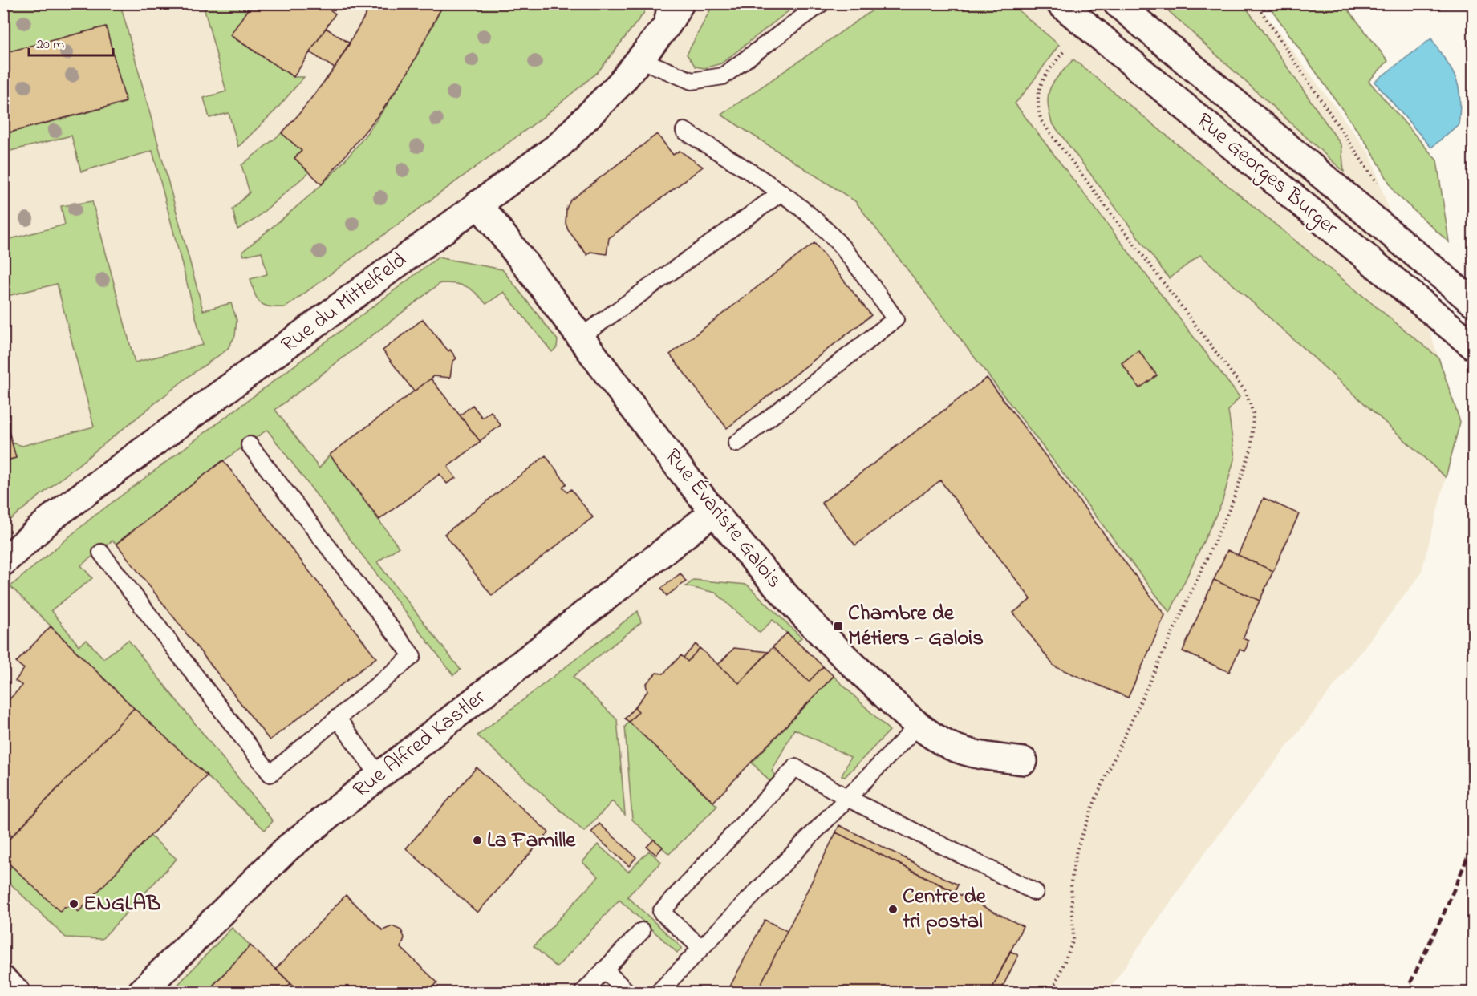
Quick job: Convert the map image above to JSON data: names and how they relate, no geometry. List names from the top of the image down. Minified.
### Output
{"streets":{"street":["Rue Georges Burger","Rue du Mittelfeld","Rue Évariste Galois","Rue Alfred Kastler"]},"crossings":[["Rue du Mittelfeld","Rue Évariste Galois"],["Rue Évariste Galois","Rue Alfred Kastler"]],"places":{"transit":["Chambre de Métiers - Galois"],"other":["La Famille","ENGLAB","Centre de tri postal"]},"scale_bar":"20 m"}
